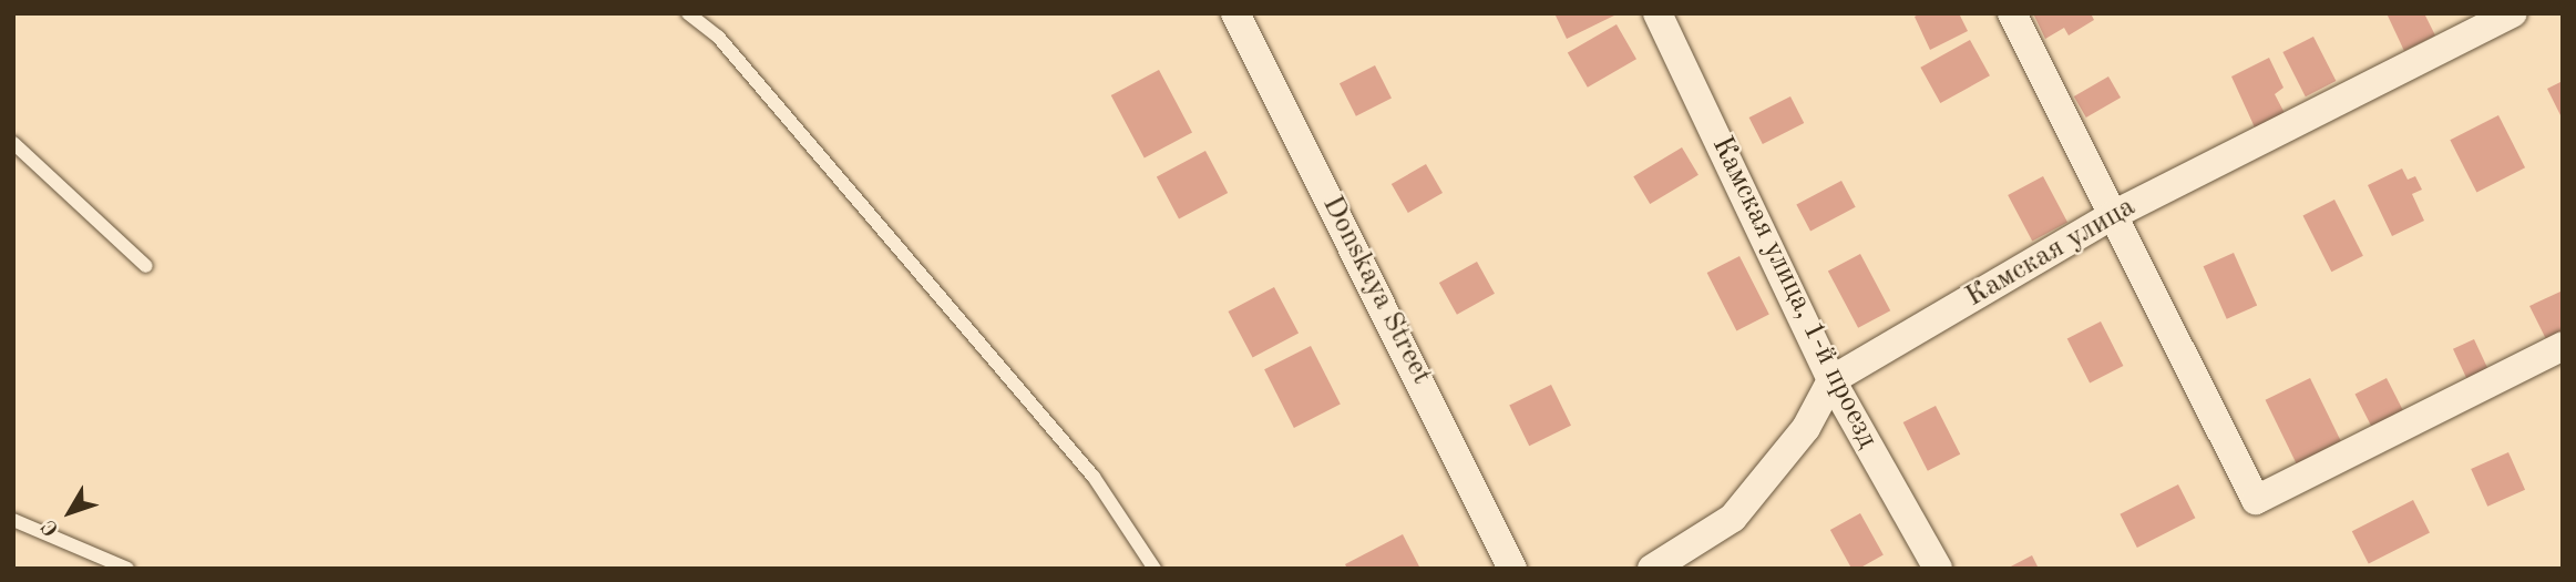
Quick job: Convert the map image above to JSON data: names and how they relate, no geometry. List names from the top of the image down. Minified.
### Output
{"streets":{"street":["Камская улица","Donskaya Street","Камская улица, 1-й проезд"]},"crossings":[["Камская улица","Камская улица, 1-й проезд"]],"north":"bottom left"}
